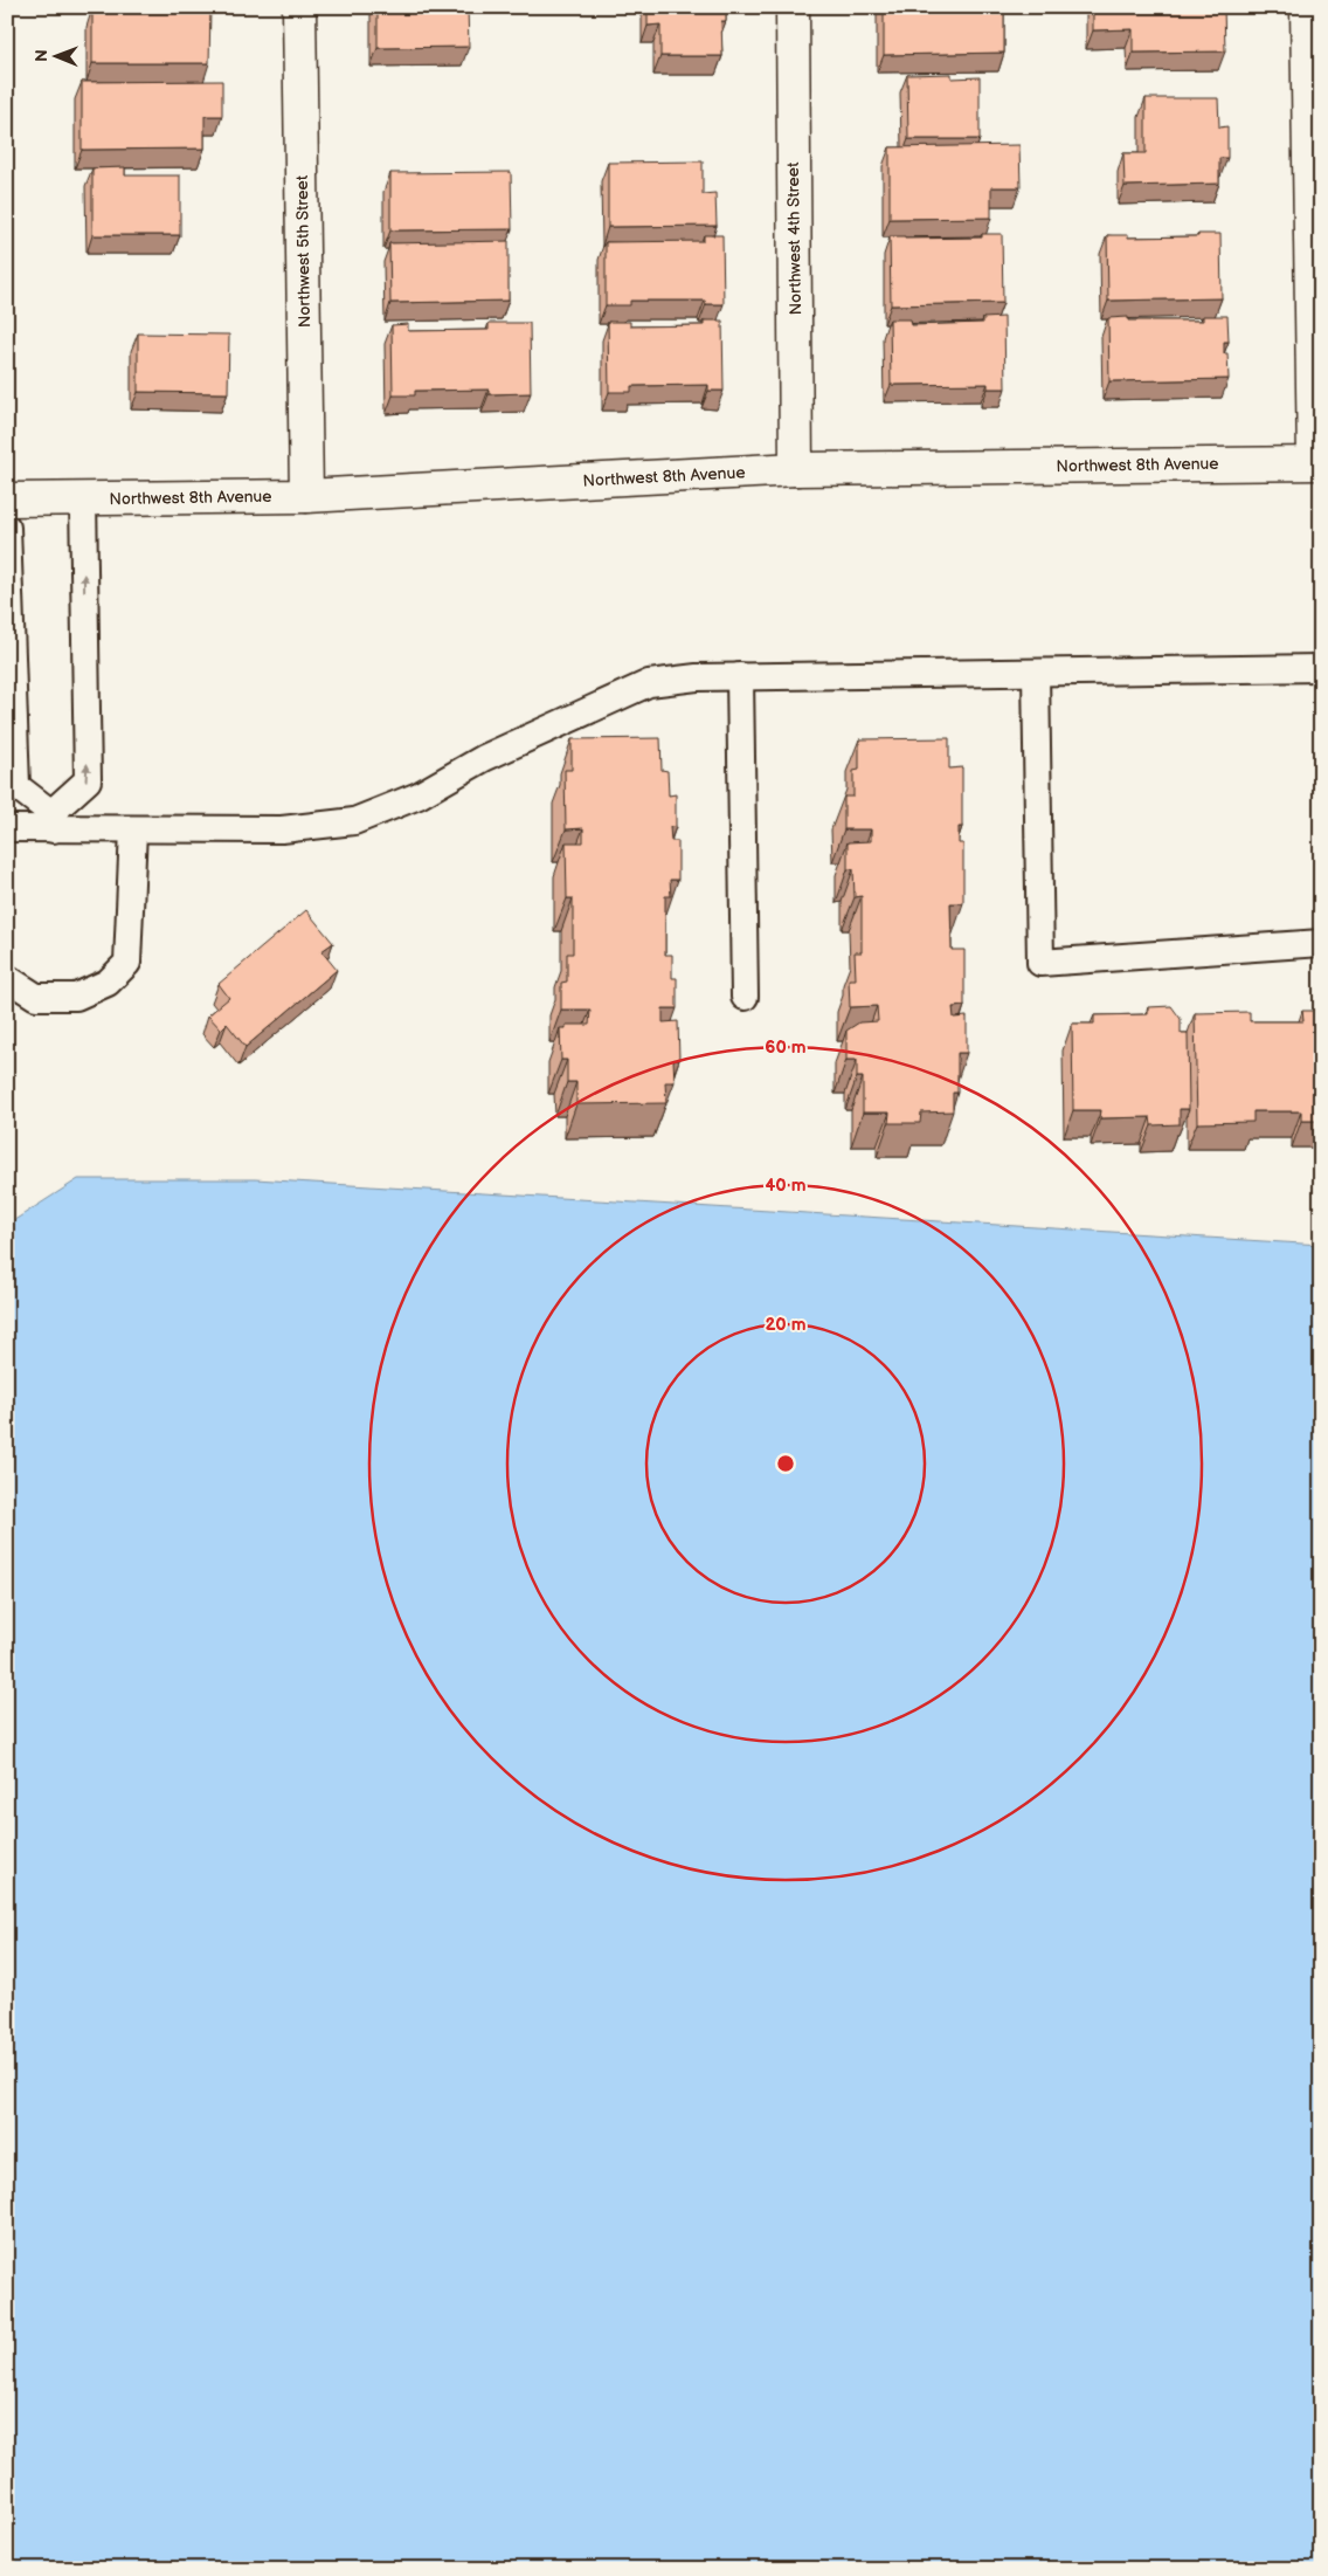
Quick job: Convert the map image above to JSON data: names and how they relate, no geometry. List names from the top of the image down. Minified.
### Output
{"streets":{"street":["Northwest 4th Street","Northwest 5th Street","Northwest 8th Avenue"]},"crossings":[["Northwest 4th Street","Northwest 8th Avenue"],["Northwest 5th Street","Northwest 8th Avenue"]],"north":"left","rings":["60 m","40 m","20 m"]}
